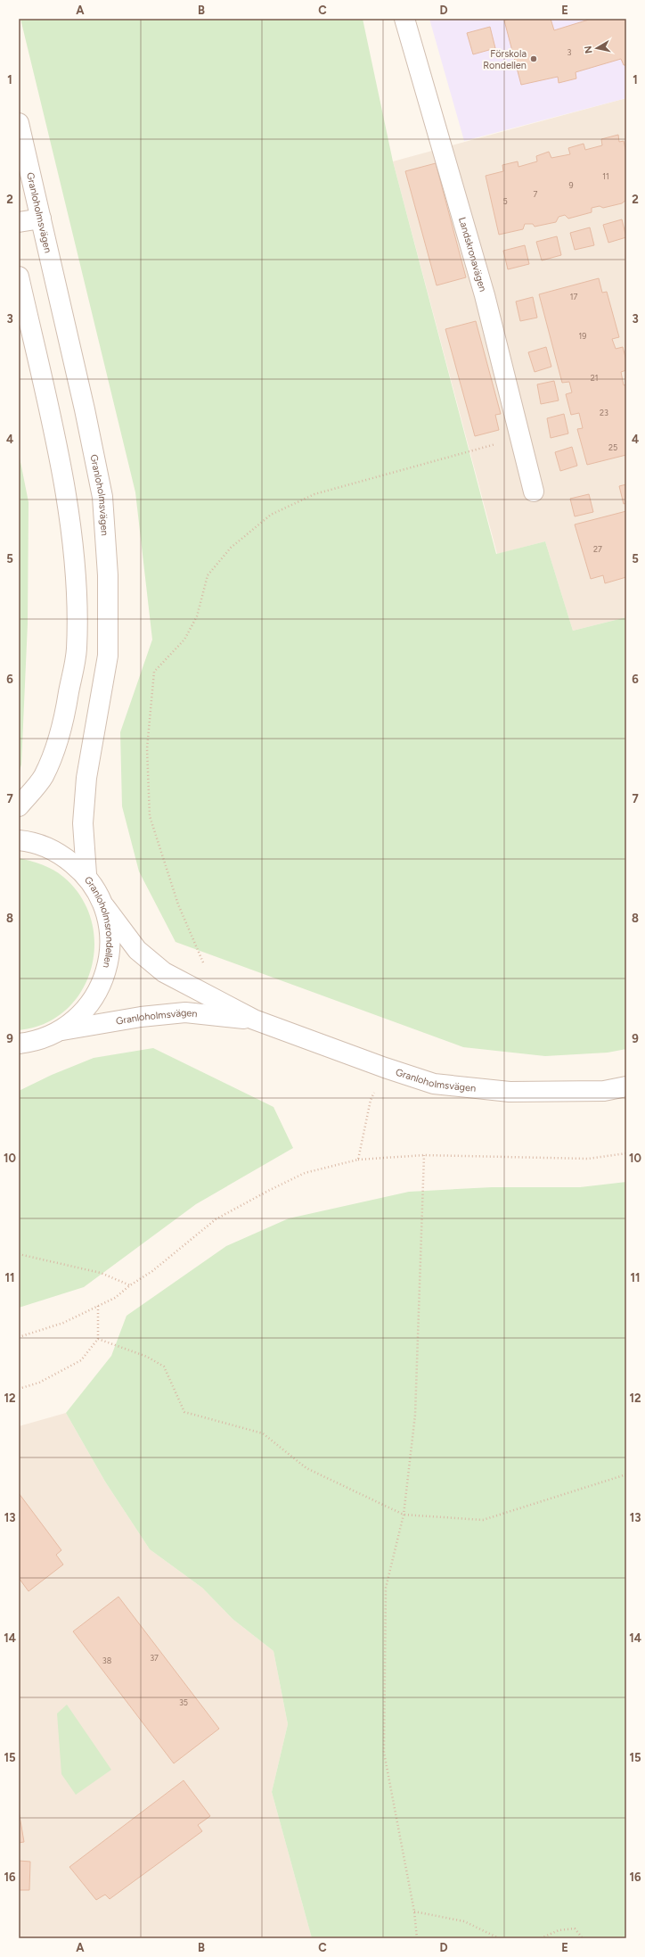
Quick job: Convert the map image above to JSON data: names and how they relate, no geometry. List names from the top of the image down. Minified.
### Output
{"streets":{"street":["Granloholmsvägen","Landskronavägen","Granloholmsrondellen"]},"crossings":[["Granloholmsvägen","Granloholmsrondellen"]],"places":["Förskola Rondellen"],"house_numbers":["3","11","9","7","5","17","19","21","23","25","27","37","38","35"],"north":"left","grid":{"columns":["A","B","C","D","E"],"rows":["1","2","3","4","5","6","7","8","9","10","11","12","13","14","15","16"]}}
